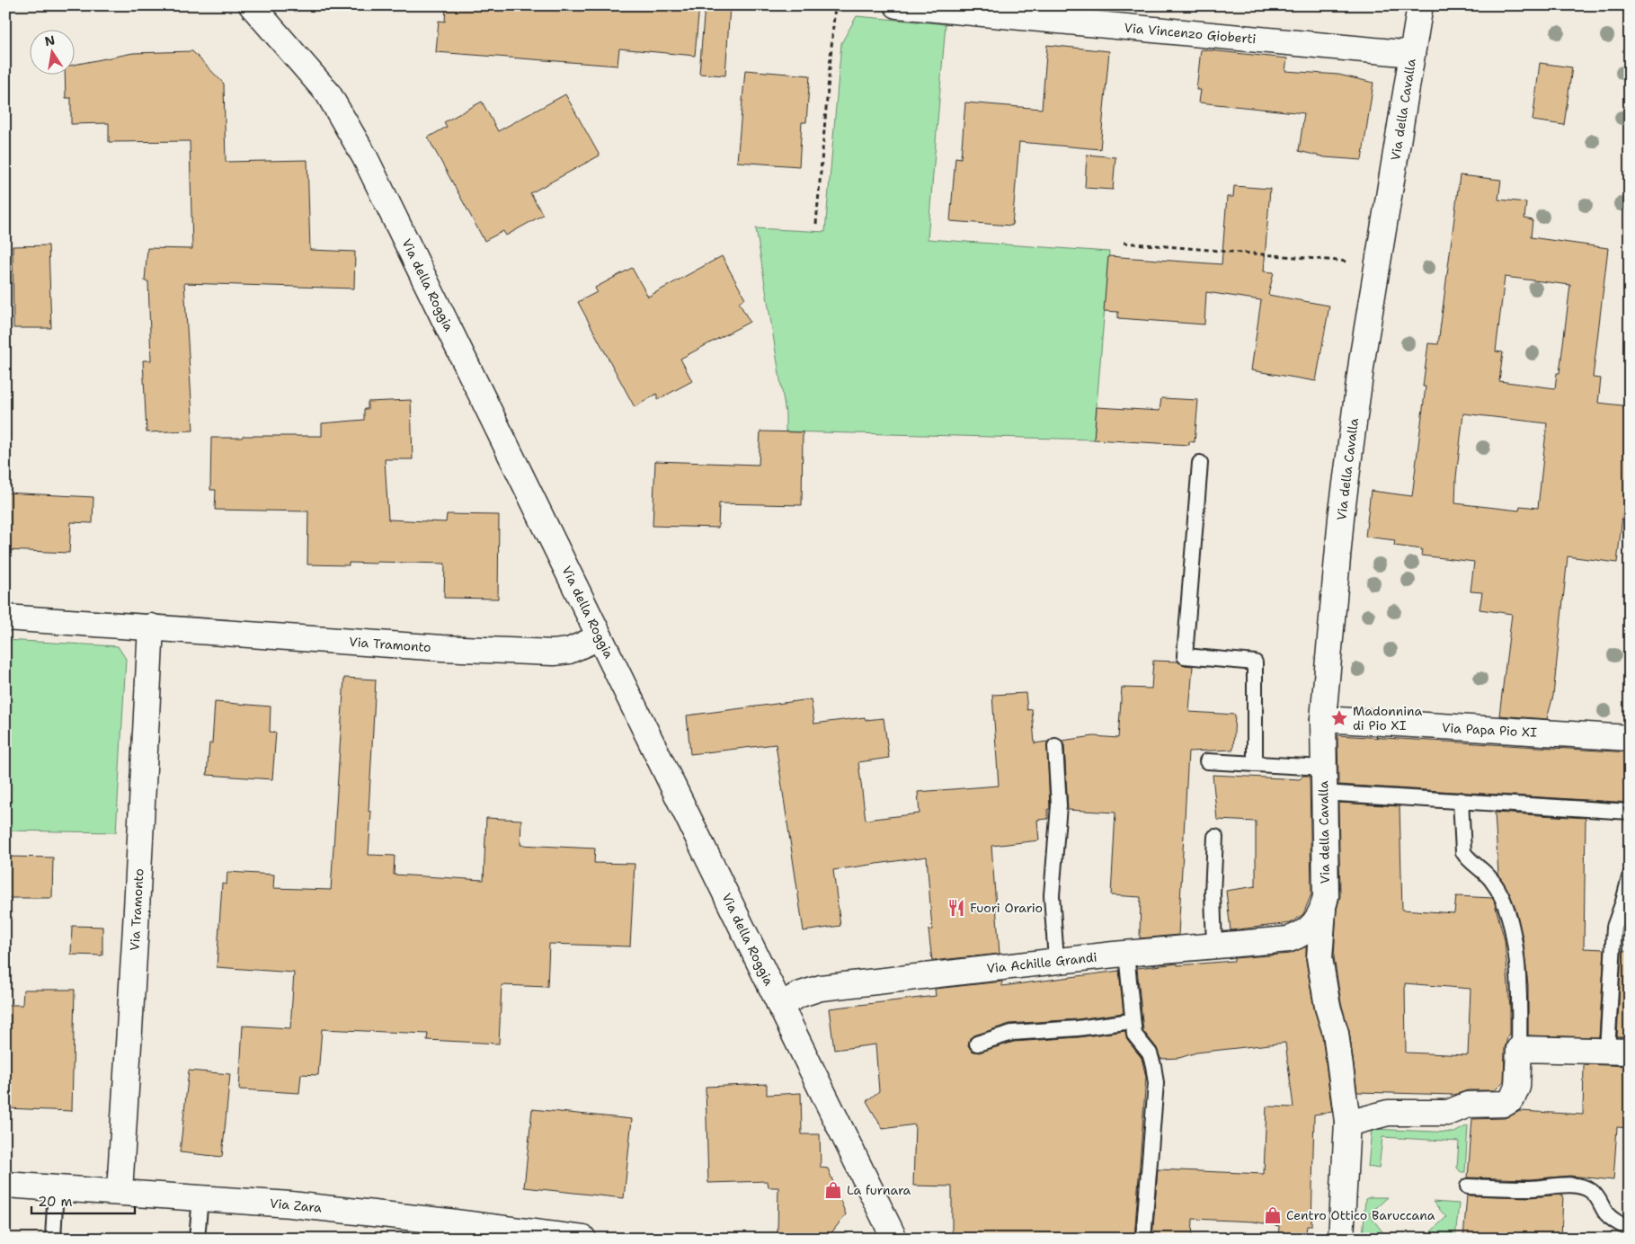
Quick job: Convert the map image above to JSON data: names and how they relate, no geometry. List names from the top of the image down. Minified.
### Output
{"streets":{"street":["Via Vincenzo Gioberti","Via della Cavalla","Via della Roggia","Via Tramonto","Via Papa Pio XI","Via Achille Grandi","Via Zara"]},"crossings":[["Via Vincenzo Gioberti","Via della Cavalla"],["Via della Cavalla","Via Papa Pio XI"],["Via della Cavalla","Via Achille Grandi"],["Via della Roggia","Via Tramonto"],["Via della Roggia","Via Achille Grandi"],["Via Tramonto","Via Zara"]],"places":{"place":["Madonnina di Pio XI"],"restaurant":["Fuori Orario"],"shop":["La furnara","Centro Ottico Baruccana"]},"scale_bar":"20 m","north":"top"}
